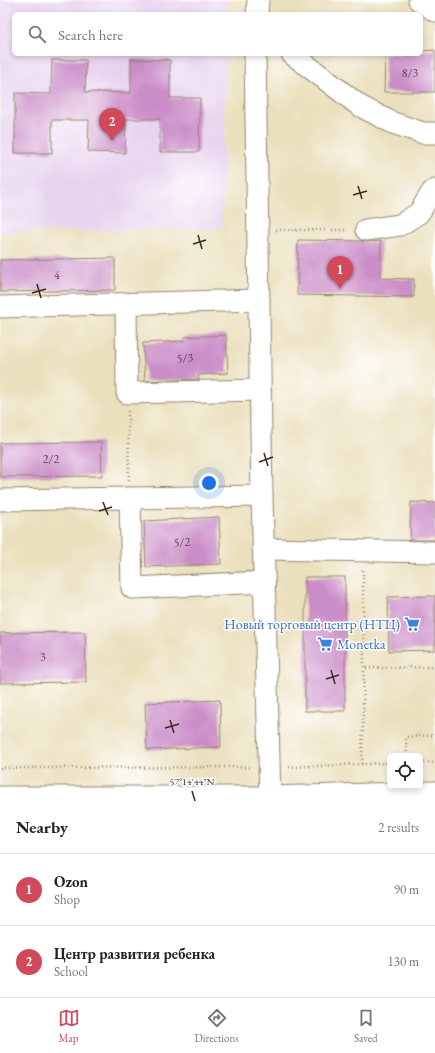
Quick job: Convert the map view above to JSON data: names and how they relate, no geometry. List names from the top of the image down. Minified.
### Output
{"places":{"supermarket":["Новый торговый центр (НТЦ)","Monetka"]},"house_numbers":["8/3","4","5/3","2/2","5/2","3"],"page":{"search":"Search here","pins":["2","1"],"heading":["Nearby","2 results"],"list":[{"mark":"1","name":"Ozon","note":"Shop","value":"90 m"},{"mark":"2","name":"Центр развития ребенка","note":"School","value":"130 m"}],"nav":["Map","Directions","Saved"]},"coordinates":["57°14'44\"N"]}
